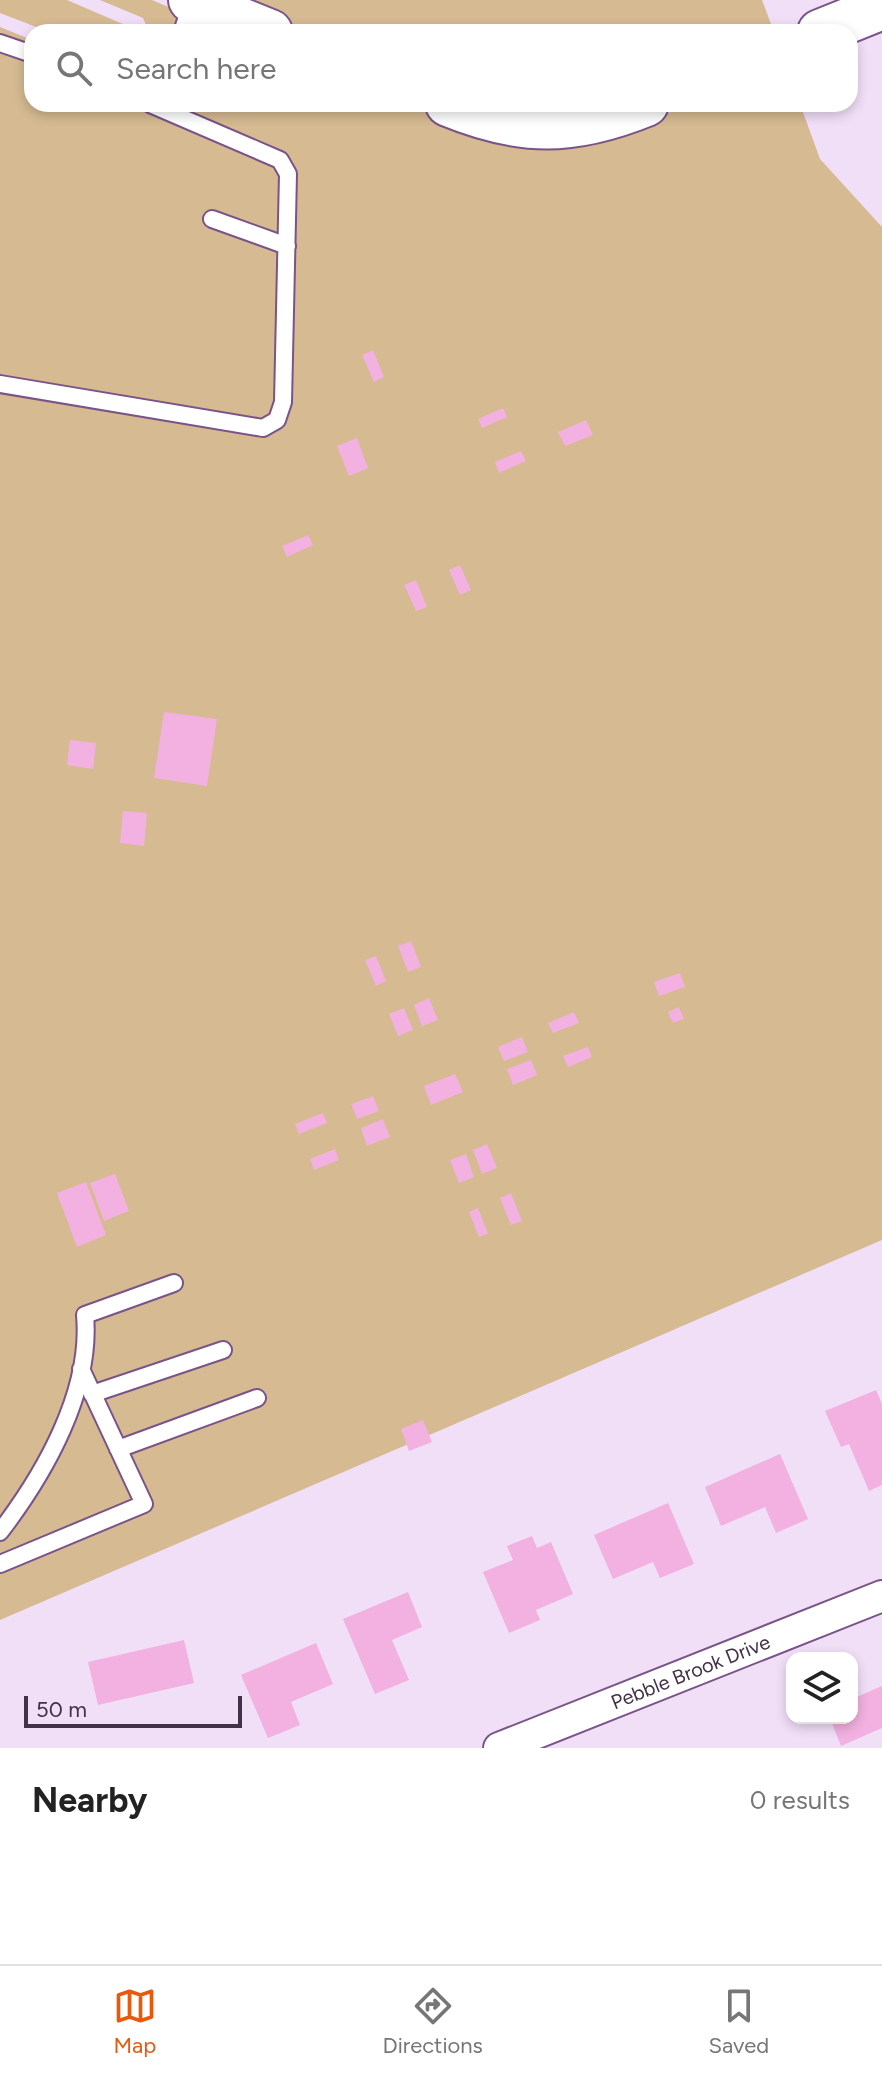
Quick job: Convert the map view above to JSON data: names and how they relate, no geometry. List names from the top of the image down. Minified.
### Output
{"streets":{"street":["Pebble Brook Drive"]},"scale_bar":"50 m","page":{"search":"Search here","scale":"50 m","heading":["Nearby","0 results"],"nav":["Map","Directions","Saved"]}}
